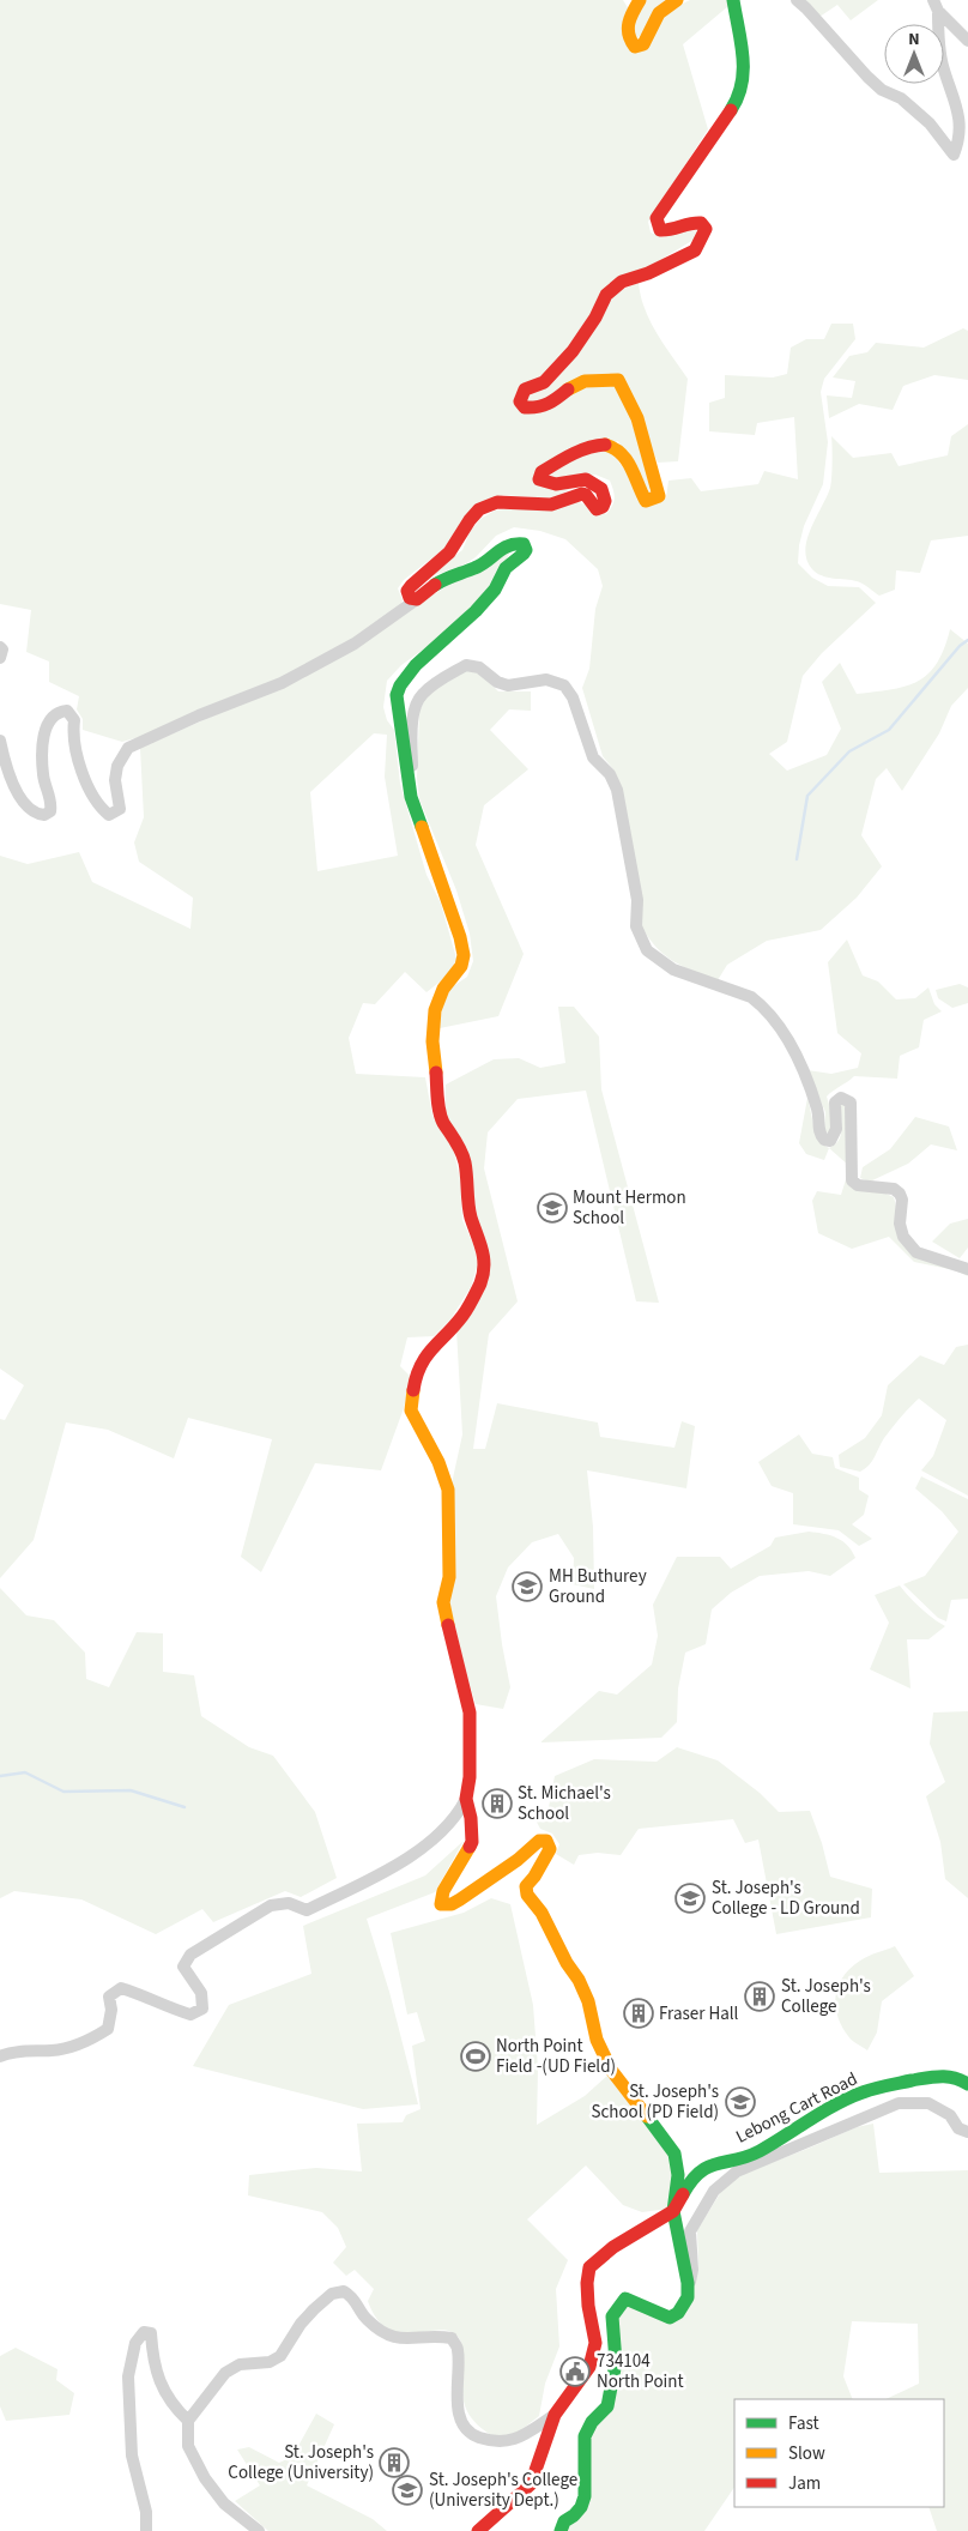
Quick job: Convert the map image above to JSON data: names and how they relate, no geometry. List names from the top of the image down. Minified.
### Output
{"streets":{"main road":["Lebong Cart Road"]},"places":{"school or university":["Mount Hermon School","MH Buthurey Ground","St. Joseph's College - LD Ground","St. Joseph's School (PD Field)","St. Joseph's College (University Dept.)"],"building":["St. Michael's School","St. Joseph's College","Fraser Hall","St. Joseph's College (University)"],"sports":["North Point Field -(UD Field)"],"public building":["734104 North Point"]},"legend":["Fast","Slow","Jam"],"north":"top"}
